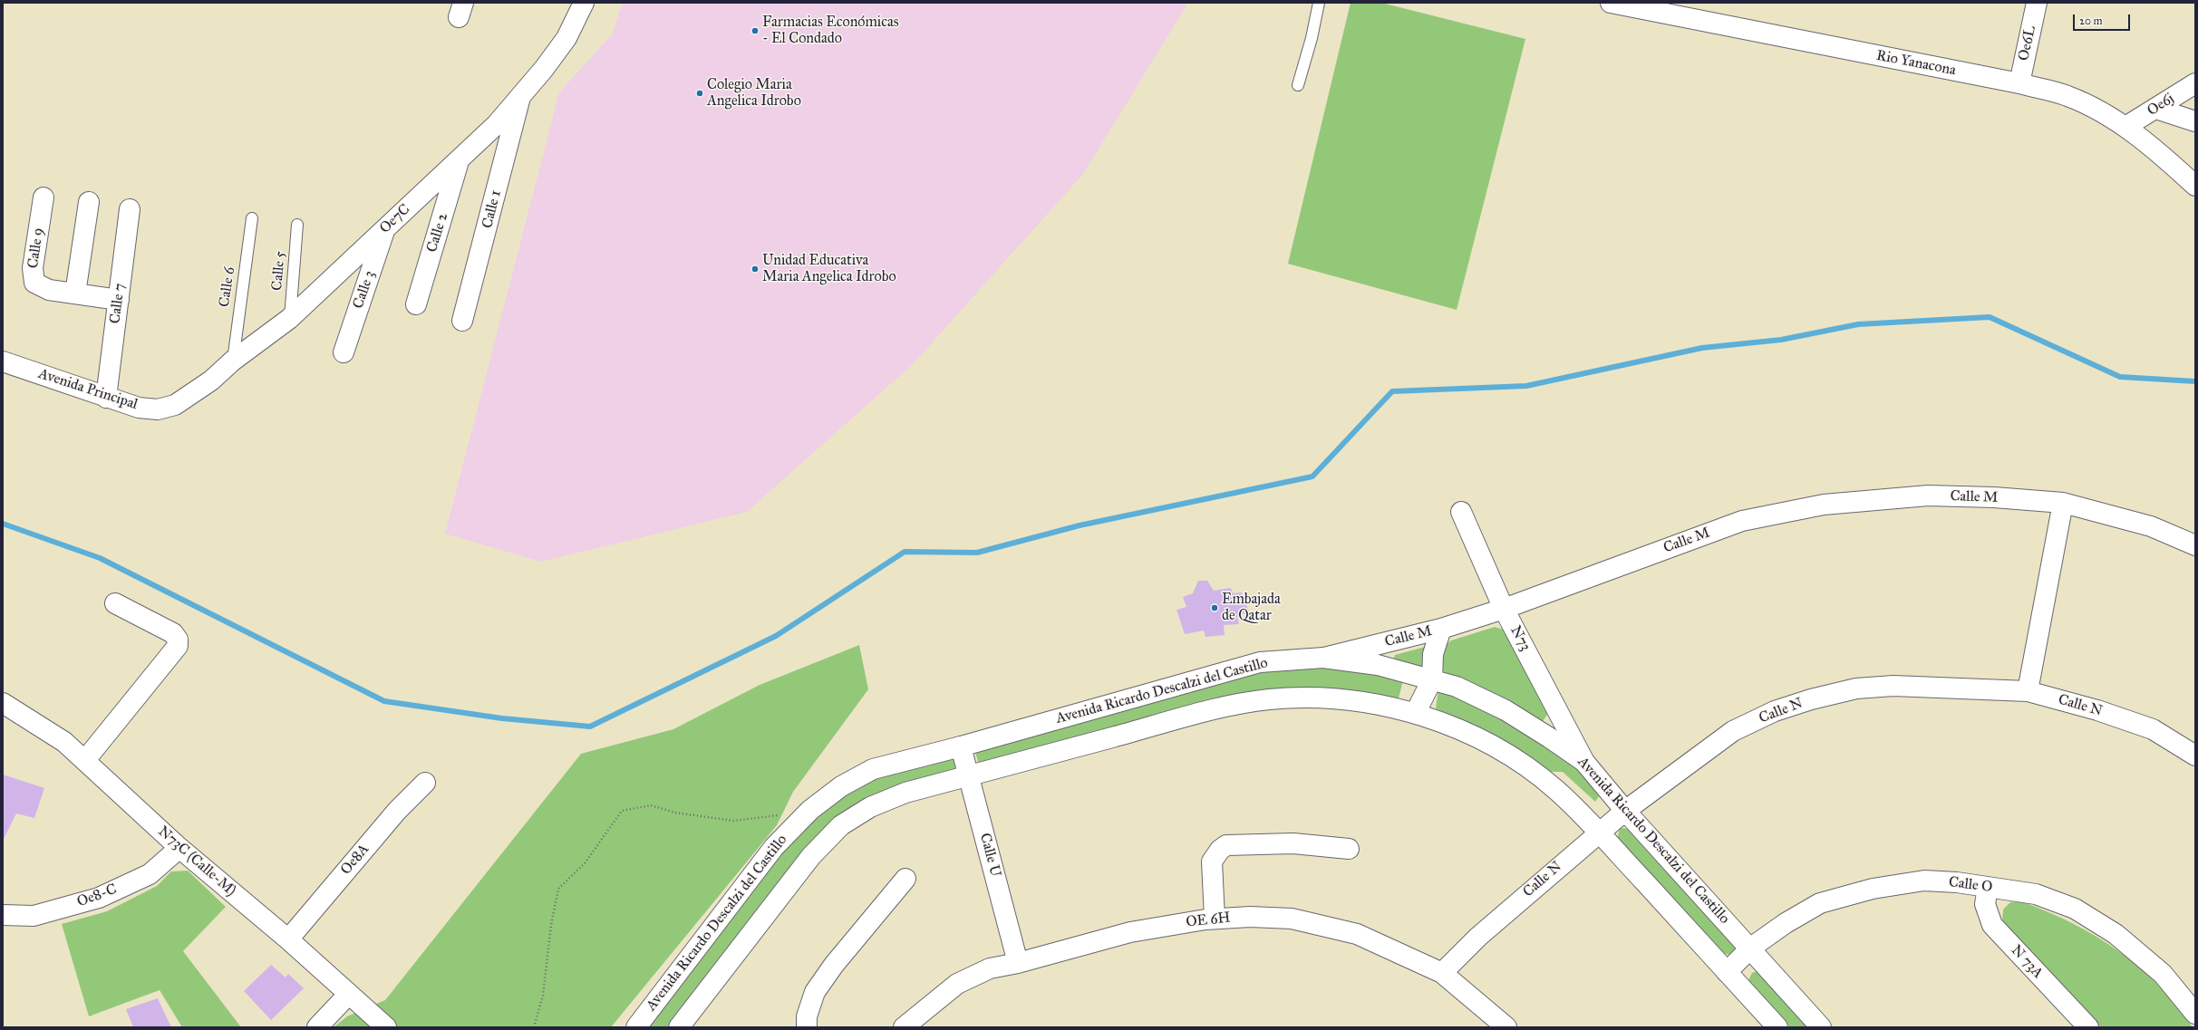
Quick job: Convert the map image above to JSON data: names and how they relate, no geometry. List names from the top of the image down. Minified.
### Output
{"streets":{"street":["Oe6L","Rio Yanacona","Oe6j","Calle 1","Oe7C","Calle 2","Calle 9","Calle 3","Calle 7","Avenida Principal","Calle M","N73","Avenida Ricardo Descalzi del Castillo","Calle N","Calle U","Oe8A","N73C (Calle-M)","Calle O","Oe8-C","OE 6H","N 73A"],"lane":["Calle 5","Calle 6"]},"crossings":[["Oe6L","Rio Yanacona"],["Rio Yanacona","Oe6j"],["Calle 1","Oe7C"],["Oe7C","Calle 2"],["Oe7C","Calle 5"],["Oe7C","Calle 6"],["Oe7C","Calle 3"],["Oe7C","Avenida Principal"],["Calle 7","Avenida Principal"],["Calle M","N73"],["Calle M","Avenida Ricardo Descalzi del Castillo"],["N73","Avenida Ricardo Descalzi del Castillo"],["Avenida Ricardo Descalzi del Castillo","Calle N"],["Avenida Ricardo Descalzi del Castillo","Calle U"],["Avenida Ricardo Descalzi del Castillo","Calle O"],["Calle N","OE 6H"],["Calle U","OE 6H"],["Oe8A","N73C (Calle-M)"],["N73C (Calle-M)","Oe8-C"],["Calle O","N 73A"]],"places":["Farmacias Económicas - El Condado","Colegio Maria Angelica Idrobo","Unidad Educativa Maria Angelica Idrobo","Embajada de Qatar"],"scale_bar":"20 m"}
